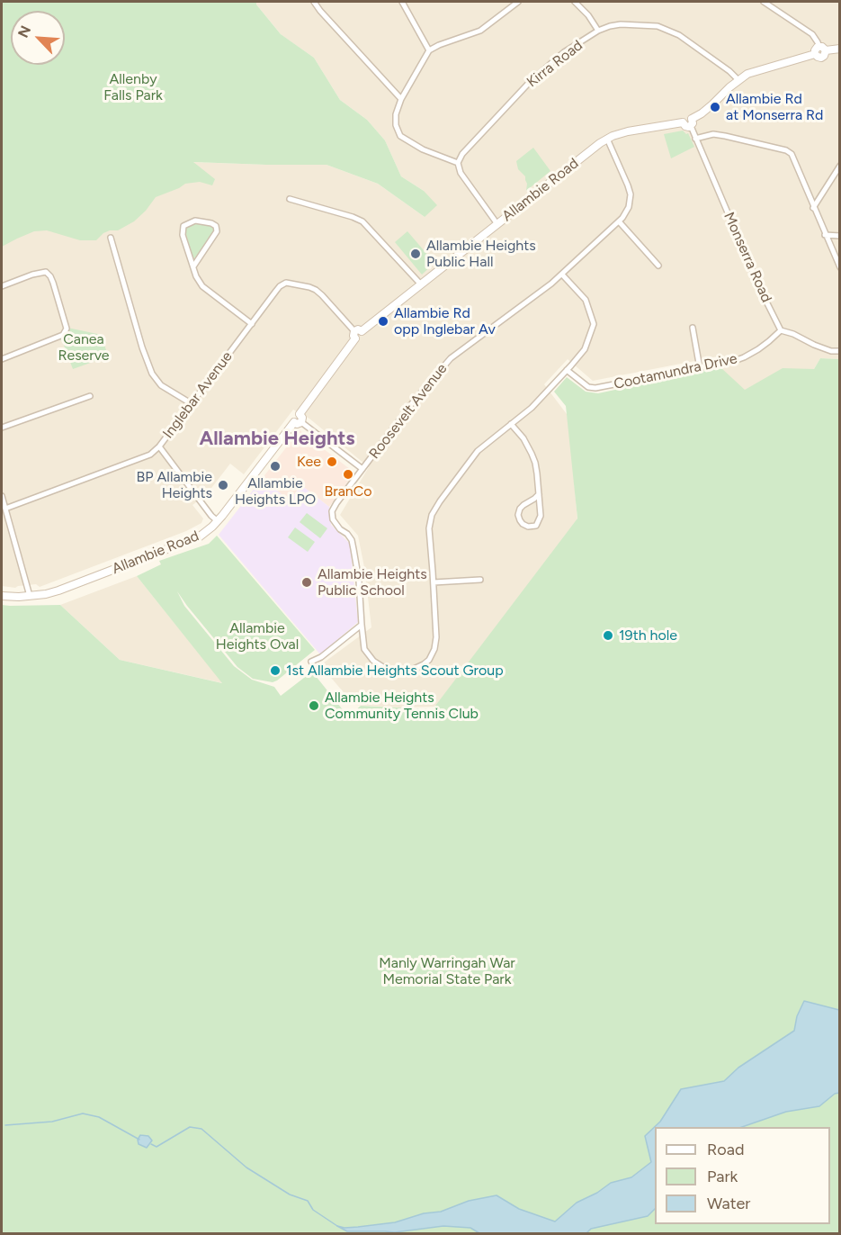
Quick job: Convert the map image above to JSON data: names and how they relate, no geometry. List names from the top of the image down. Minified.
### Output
{"streets":{"main road":["Allambie Road"],"street":["Kirra Road","Monserra Road","Cootamundra Drive","Inglebar Avenue","Roosevelt Avenue"]},"crossings":[["Allambie Road","Monserra Road"],["Allambie Road","Inglebar Avenue"],["Allambie Road","Roosevelt Avenue"],["Monserra Road","Cootamundra Drive"]],"districts":["Allambie Heights"],"parks":["Allenby Falls Park","Canea Reserve","Allambie Heights Oval","Manly Warringah War Memorial State Park"],"places":["Allambie Rd at Monserra Rd","Allambie Heights Public Hall","Allambie Rd opp Inglebar Av","Kee","Allambie Heights LPO","BranCo","BP Allambie Heights","Allambie Heights Public School","19th hole","1st Allambie Heights Scout Group","Allambie Heights Community Tennis Club"],"legend":["Road","Park","Water"],"north":"top left"}
